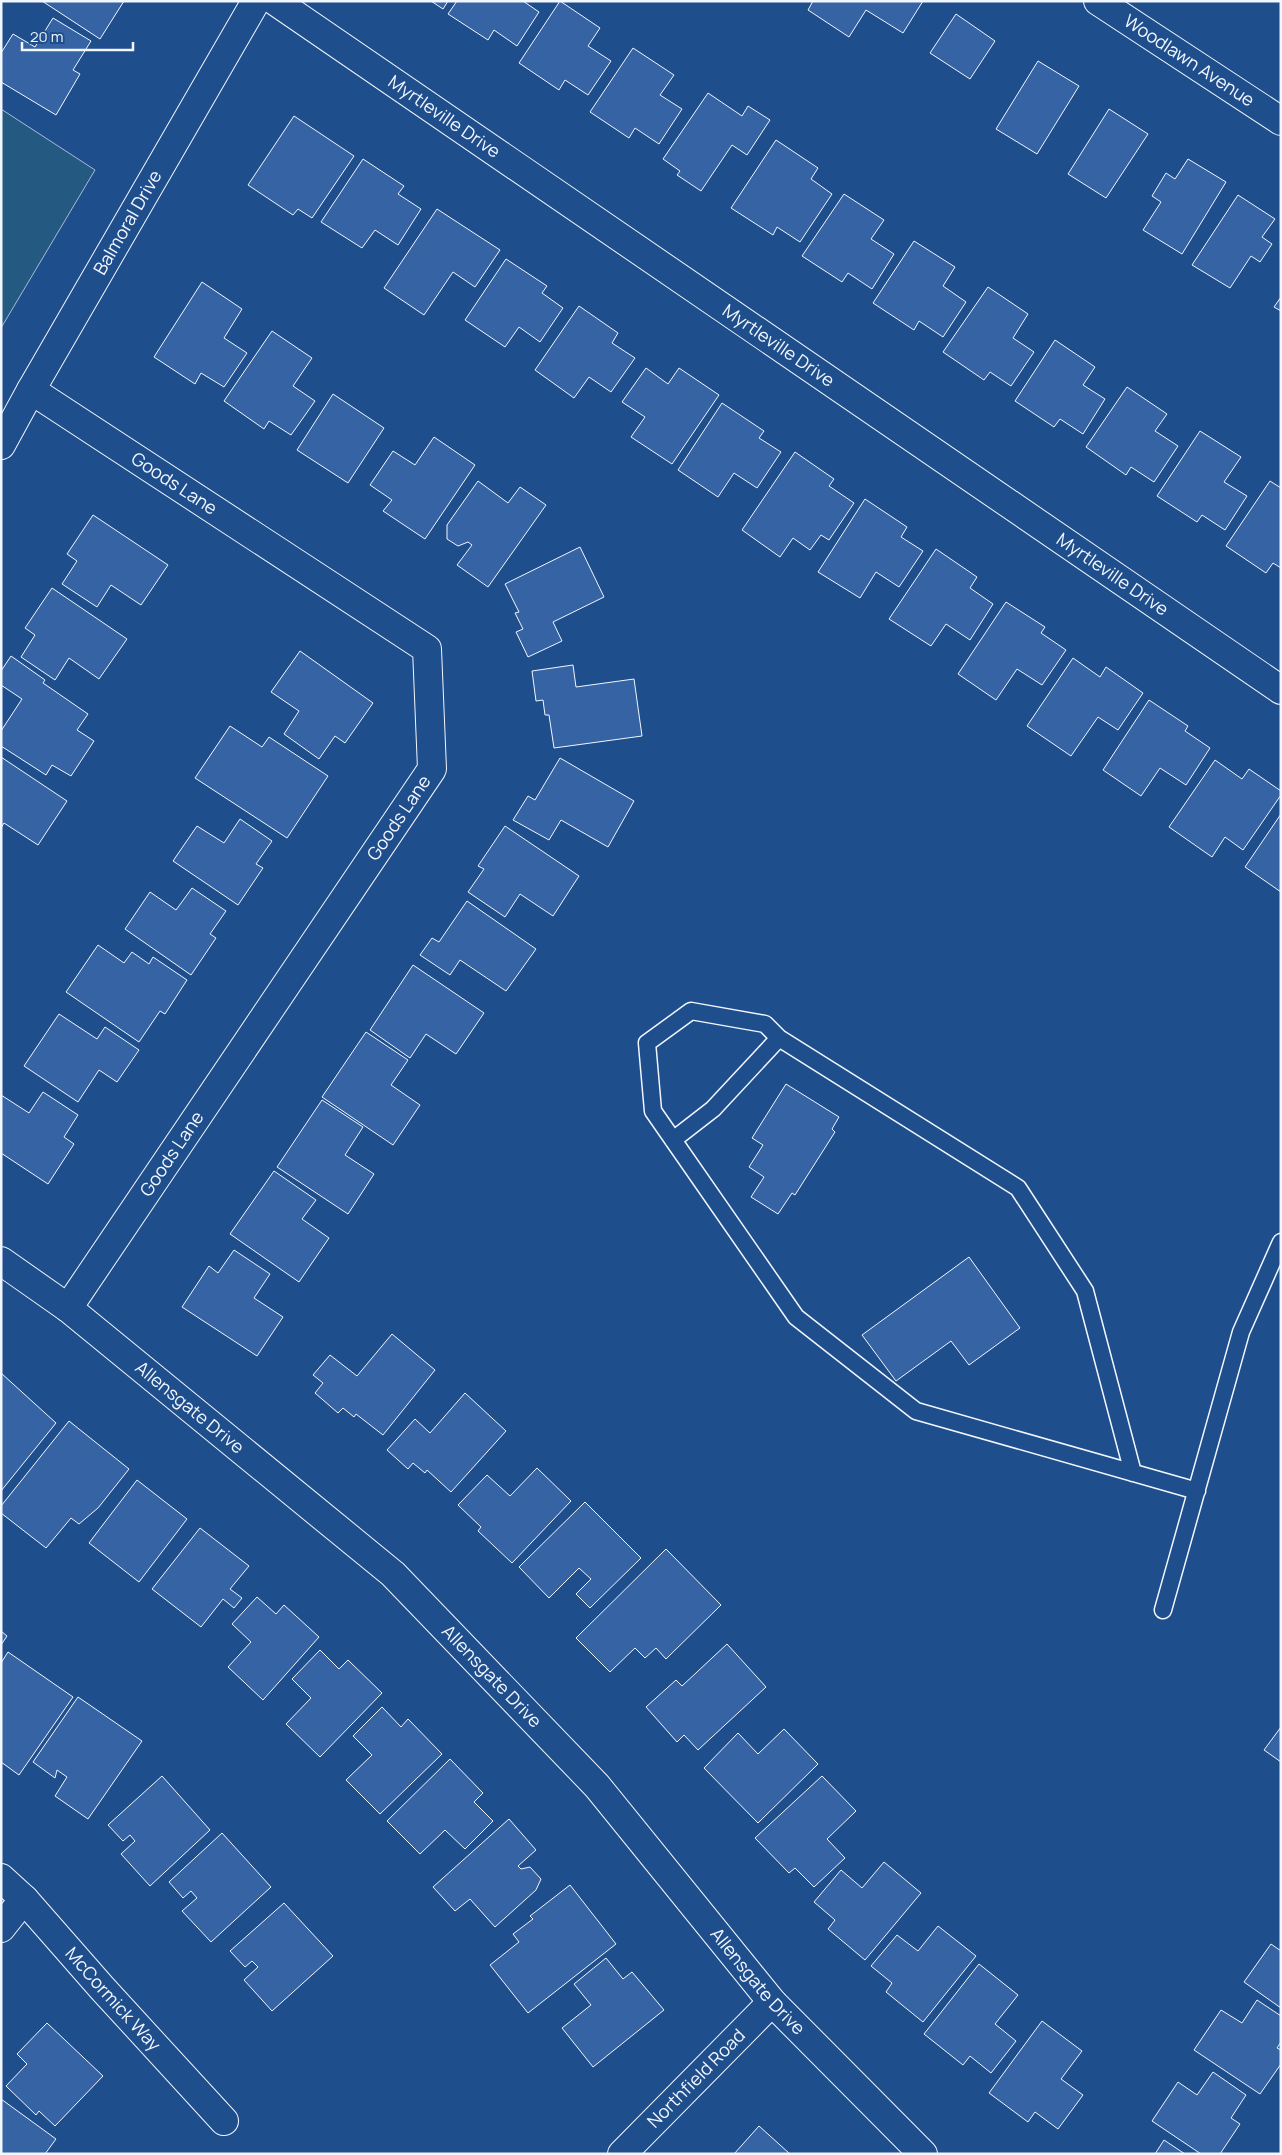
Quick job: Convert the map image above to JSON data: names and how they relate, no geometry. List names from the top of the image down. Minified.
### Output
{"streets":{"street":["Woodlawn Avenue","Myrtleville Drive","Balmoral Drive","Goods Lane","Allensgate Drive","McCormick Way","Northfield Road"]},"crossings":[["Balmoral Drive","Goods Lane"],["Goods Lane","Allensgate Drive"],["Allensgate Drive","Northfield Road"]],"scale_bar":"20 m"}
